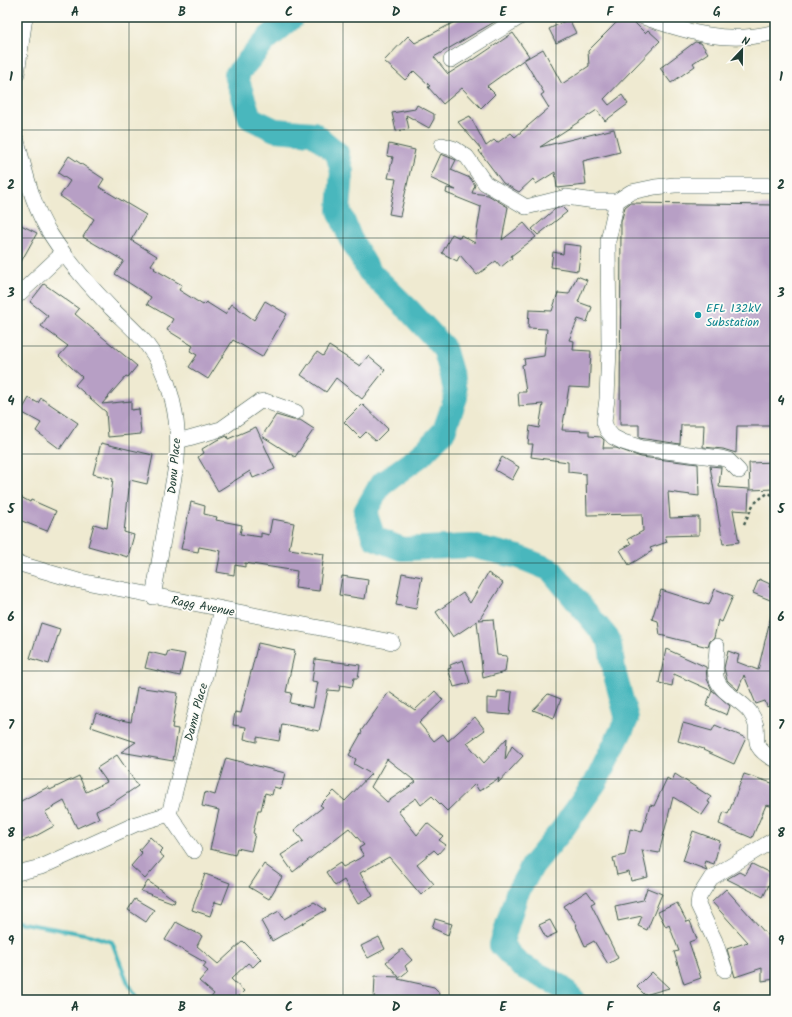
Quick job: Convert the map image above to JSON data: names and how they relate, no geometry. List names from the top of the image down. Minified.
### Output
{"streets":{"street":["Donu Place","Ragg Avenue","Damu Place"]},"crossings":[["Donu Place","Ragg Avenue"],["Ragg Avenue","Damu Place"]],"places":["EFL 132kV Substation"],"north":"top","grid":{"columns":["A","B","C","D","E","F","G"],"rows":["1","2","3","4","5","6","7","8","9"]}}
